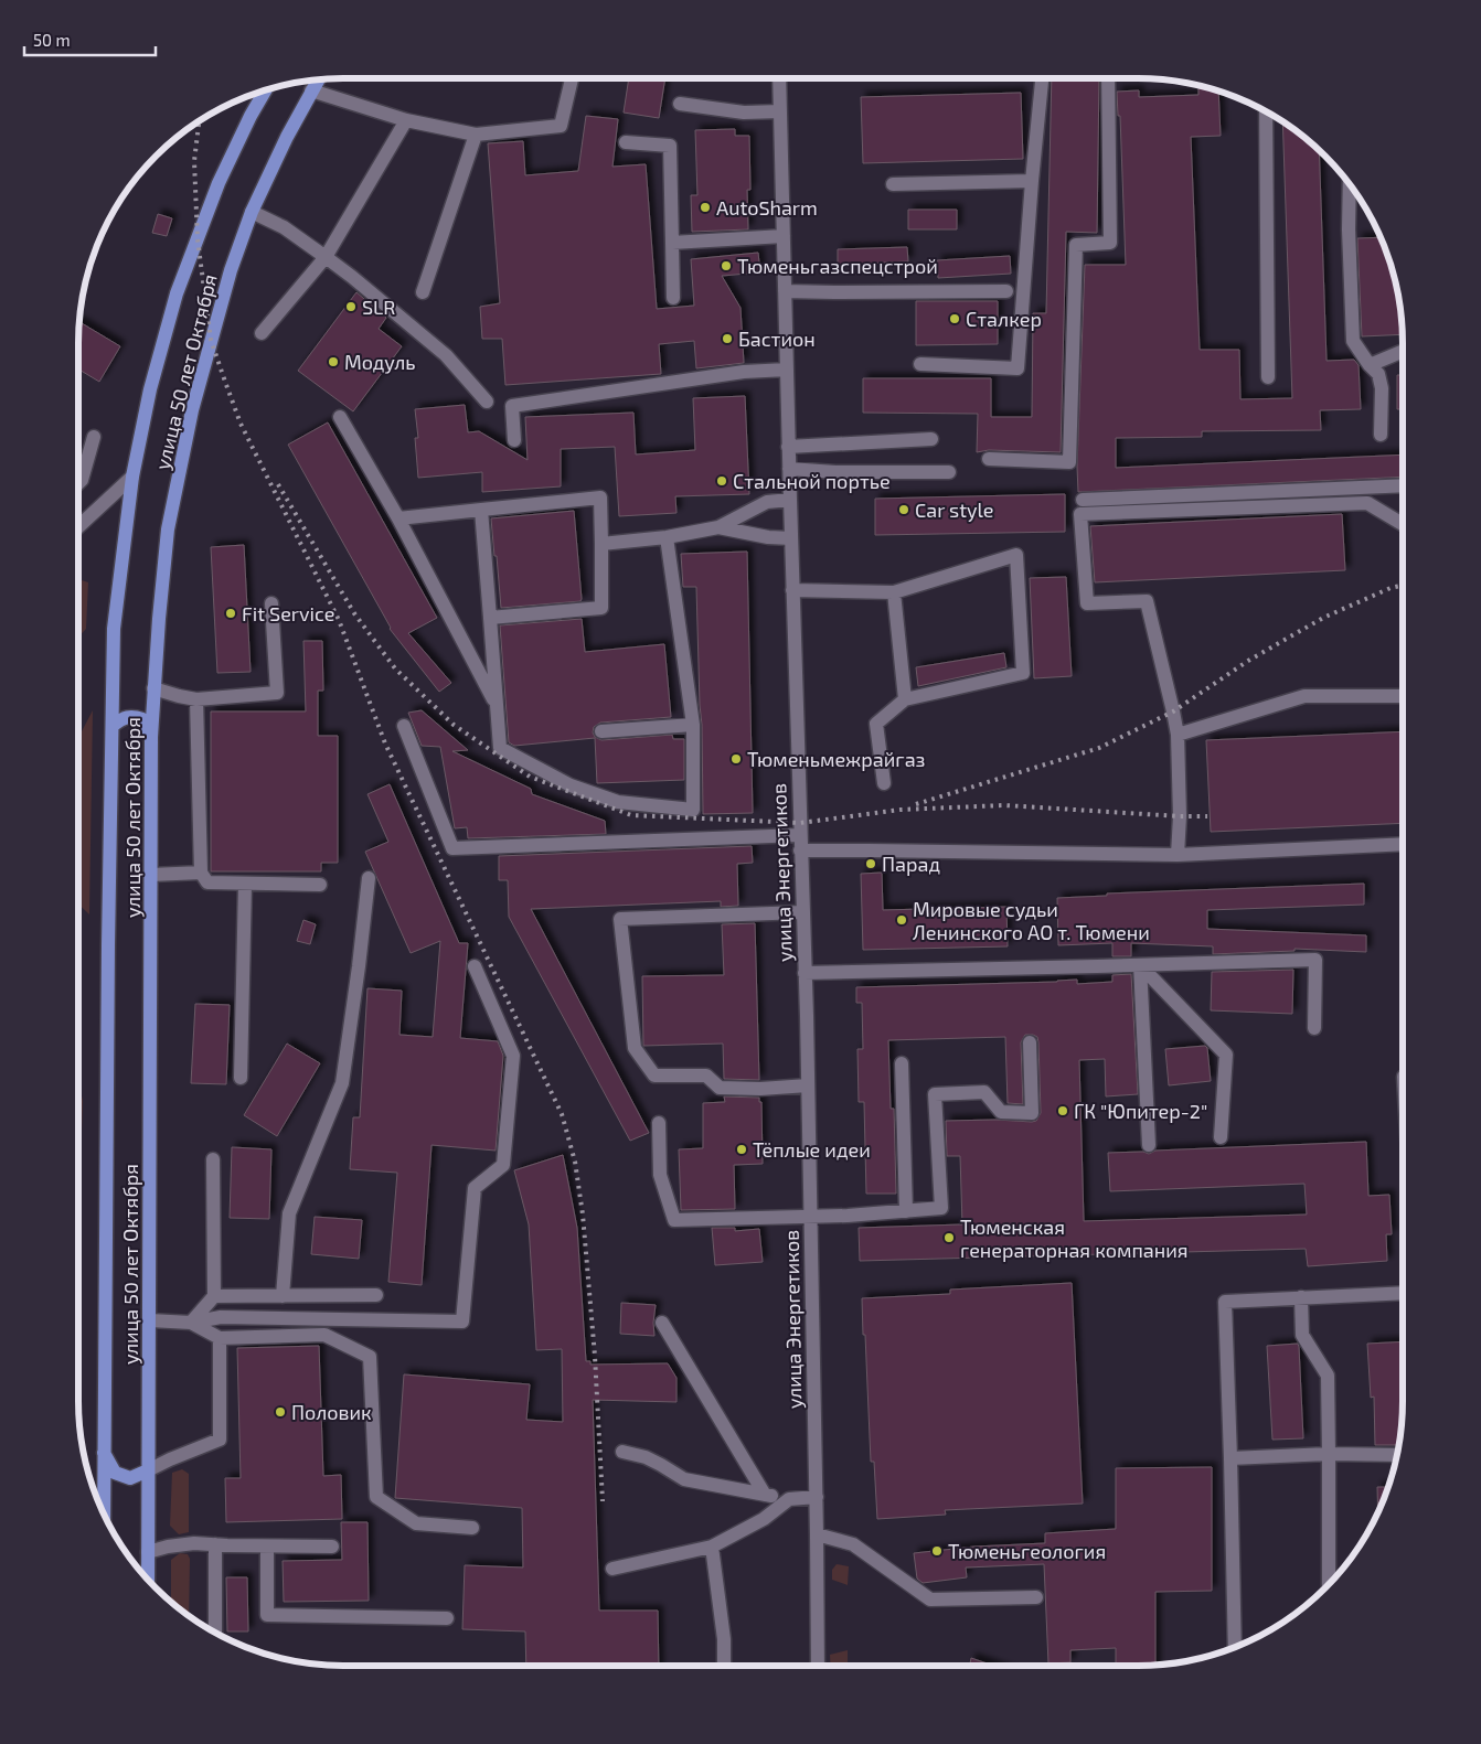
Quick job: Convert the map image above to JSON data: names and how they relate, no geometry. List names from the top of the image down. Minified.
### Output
{"streets":{"main road":["улица 50 лет Октября"],"street":["улица Энергетиков"]},"places":["AutoSharm","Тюменьгазспецстрой","SLR","Сталкер","Бастион","Модуль","Стальной портье","Car style","Fit Service","Тюменьмежрайгаз","Парад","Мировые судьи Ленинского АО т. Тюмени","ГК \"Юпитер-2\"","Тёплые идеи","Тюменская генераторная компания","Половик","Тюменьгеология"],"scale_bar":"50 m"}
